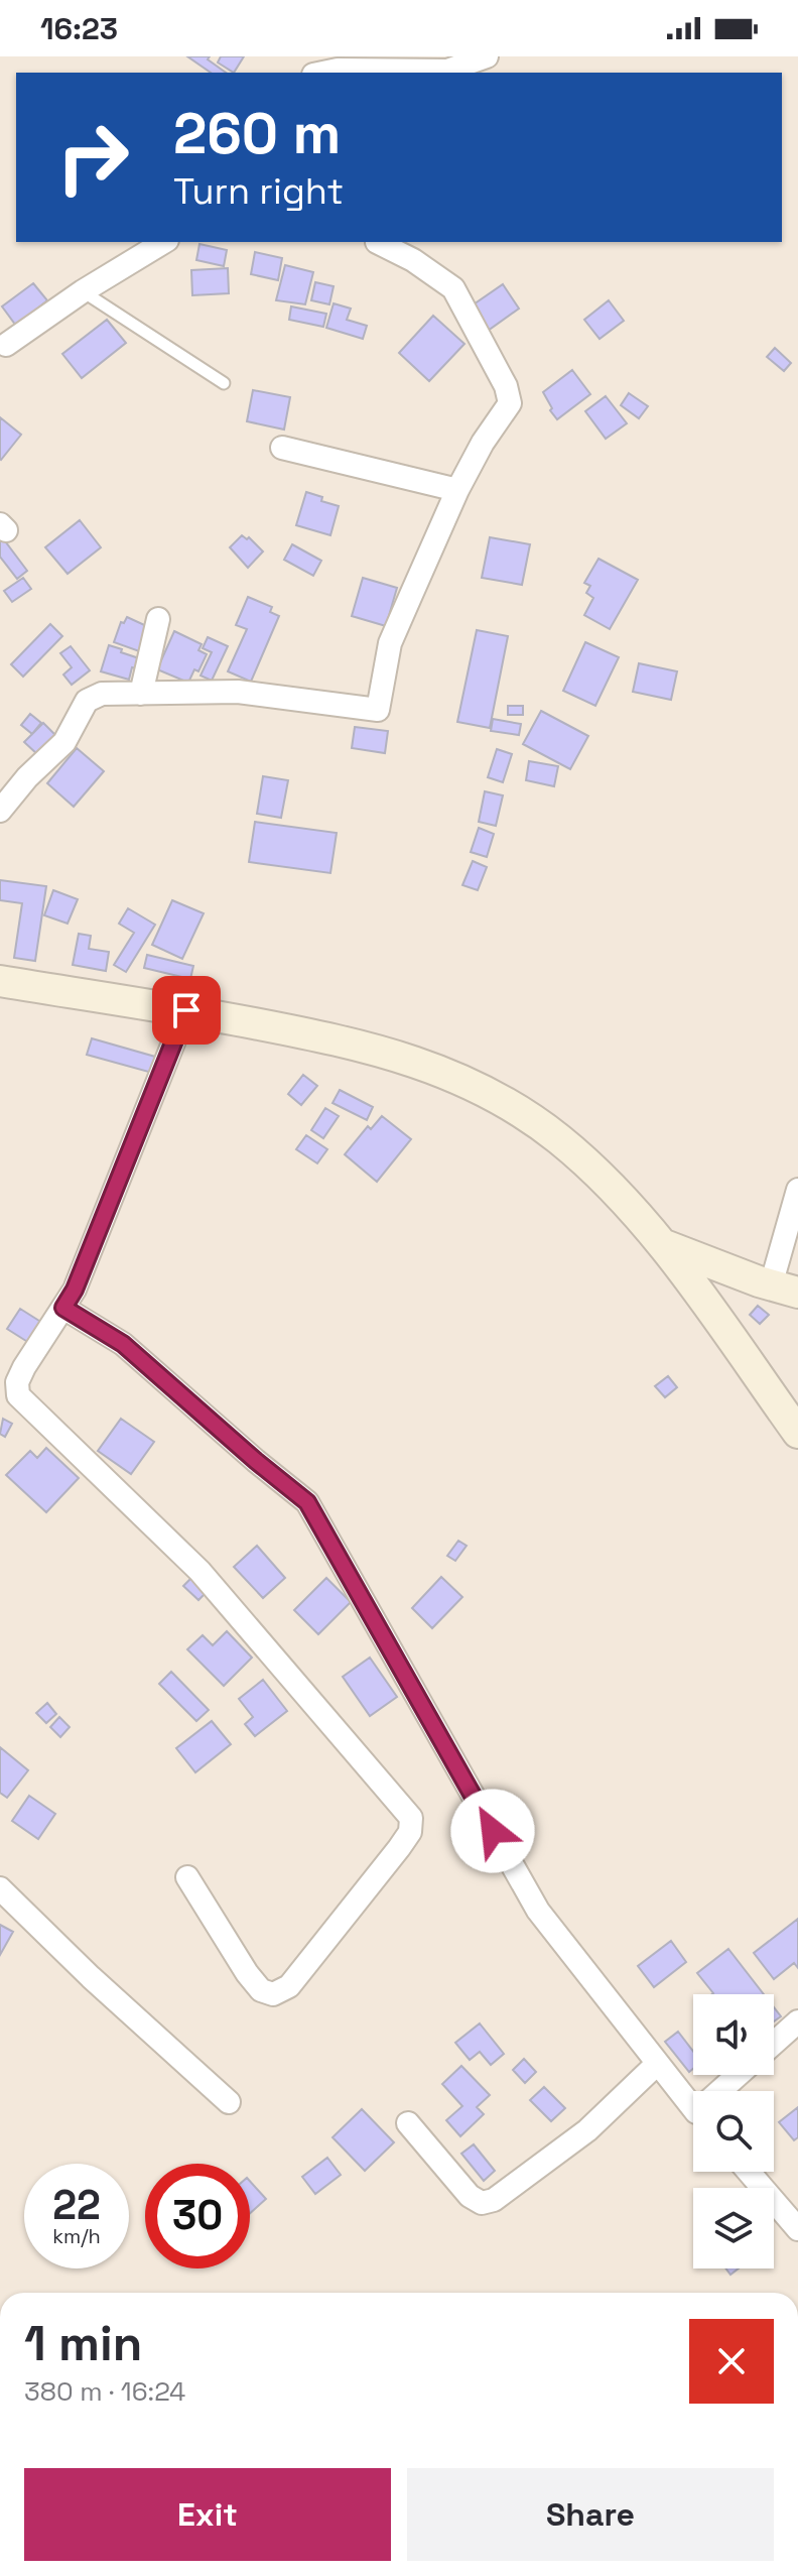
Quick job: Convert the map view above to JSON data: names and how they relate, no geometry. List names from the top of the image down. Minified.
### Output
{"page":{"status":"16:23","turn":["260 m","Turn right"],"speed":"22 km/h","limit":"30","heading":["1 min","380 m · 16:24"],"buttons":["Exit","Share"]}}
